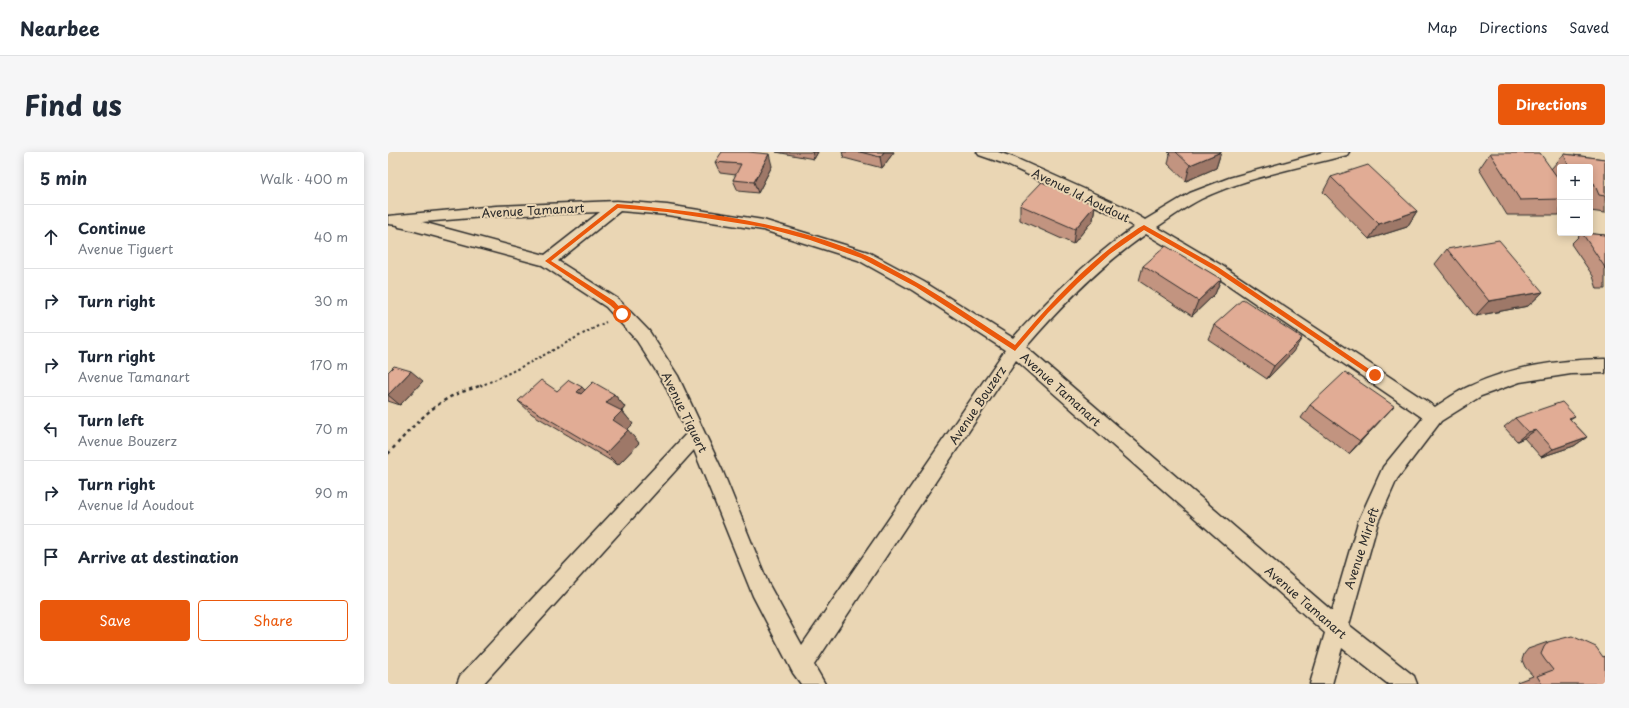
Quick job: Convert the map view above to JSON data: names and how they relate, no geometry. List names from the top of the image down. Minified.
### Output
{"streets":{"street":["Avenue Id Aoudout","Avenue Tamanart","Avenue Bouzerz","Avenue Tiguert","Avenue Mirleft"]},"crossings":[["Avenue Id Aoudout","Avenue Bouzerz"],["Avenue Id Aoudout","Avenue Mirleft"],["Avenue Tamanart","Avenue Bouzerz"],["Avenue Tamanart","Avenue Tiguert"],["Avenue Tamanart","Avenue Mirleft"],["Avenue Bouzerz","Avenue Tiguert"]],"page":{"header":"Nearbee","nav":["Map","Directions","Saved"],"title":"Find us","buttons":["Directions",["Save","Share"]],"heading":["5 min","Walk · 400 m"],"map_buttons":["+","−"],"list":[["Continue","Avenue Tiguert","40 m"],["Turn right","30 m"],["Turn right","Avenue Tamanart","170 m"],["Turn left","Avenue Bouzerz","70 m"],["Turn right","Avenue Id Aoudout","90 m"],"Arrive at destination"]}}
